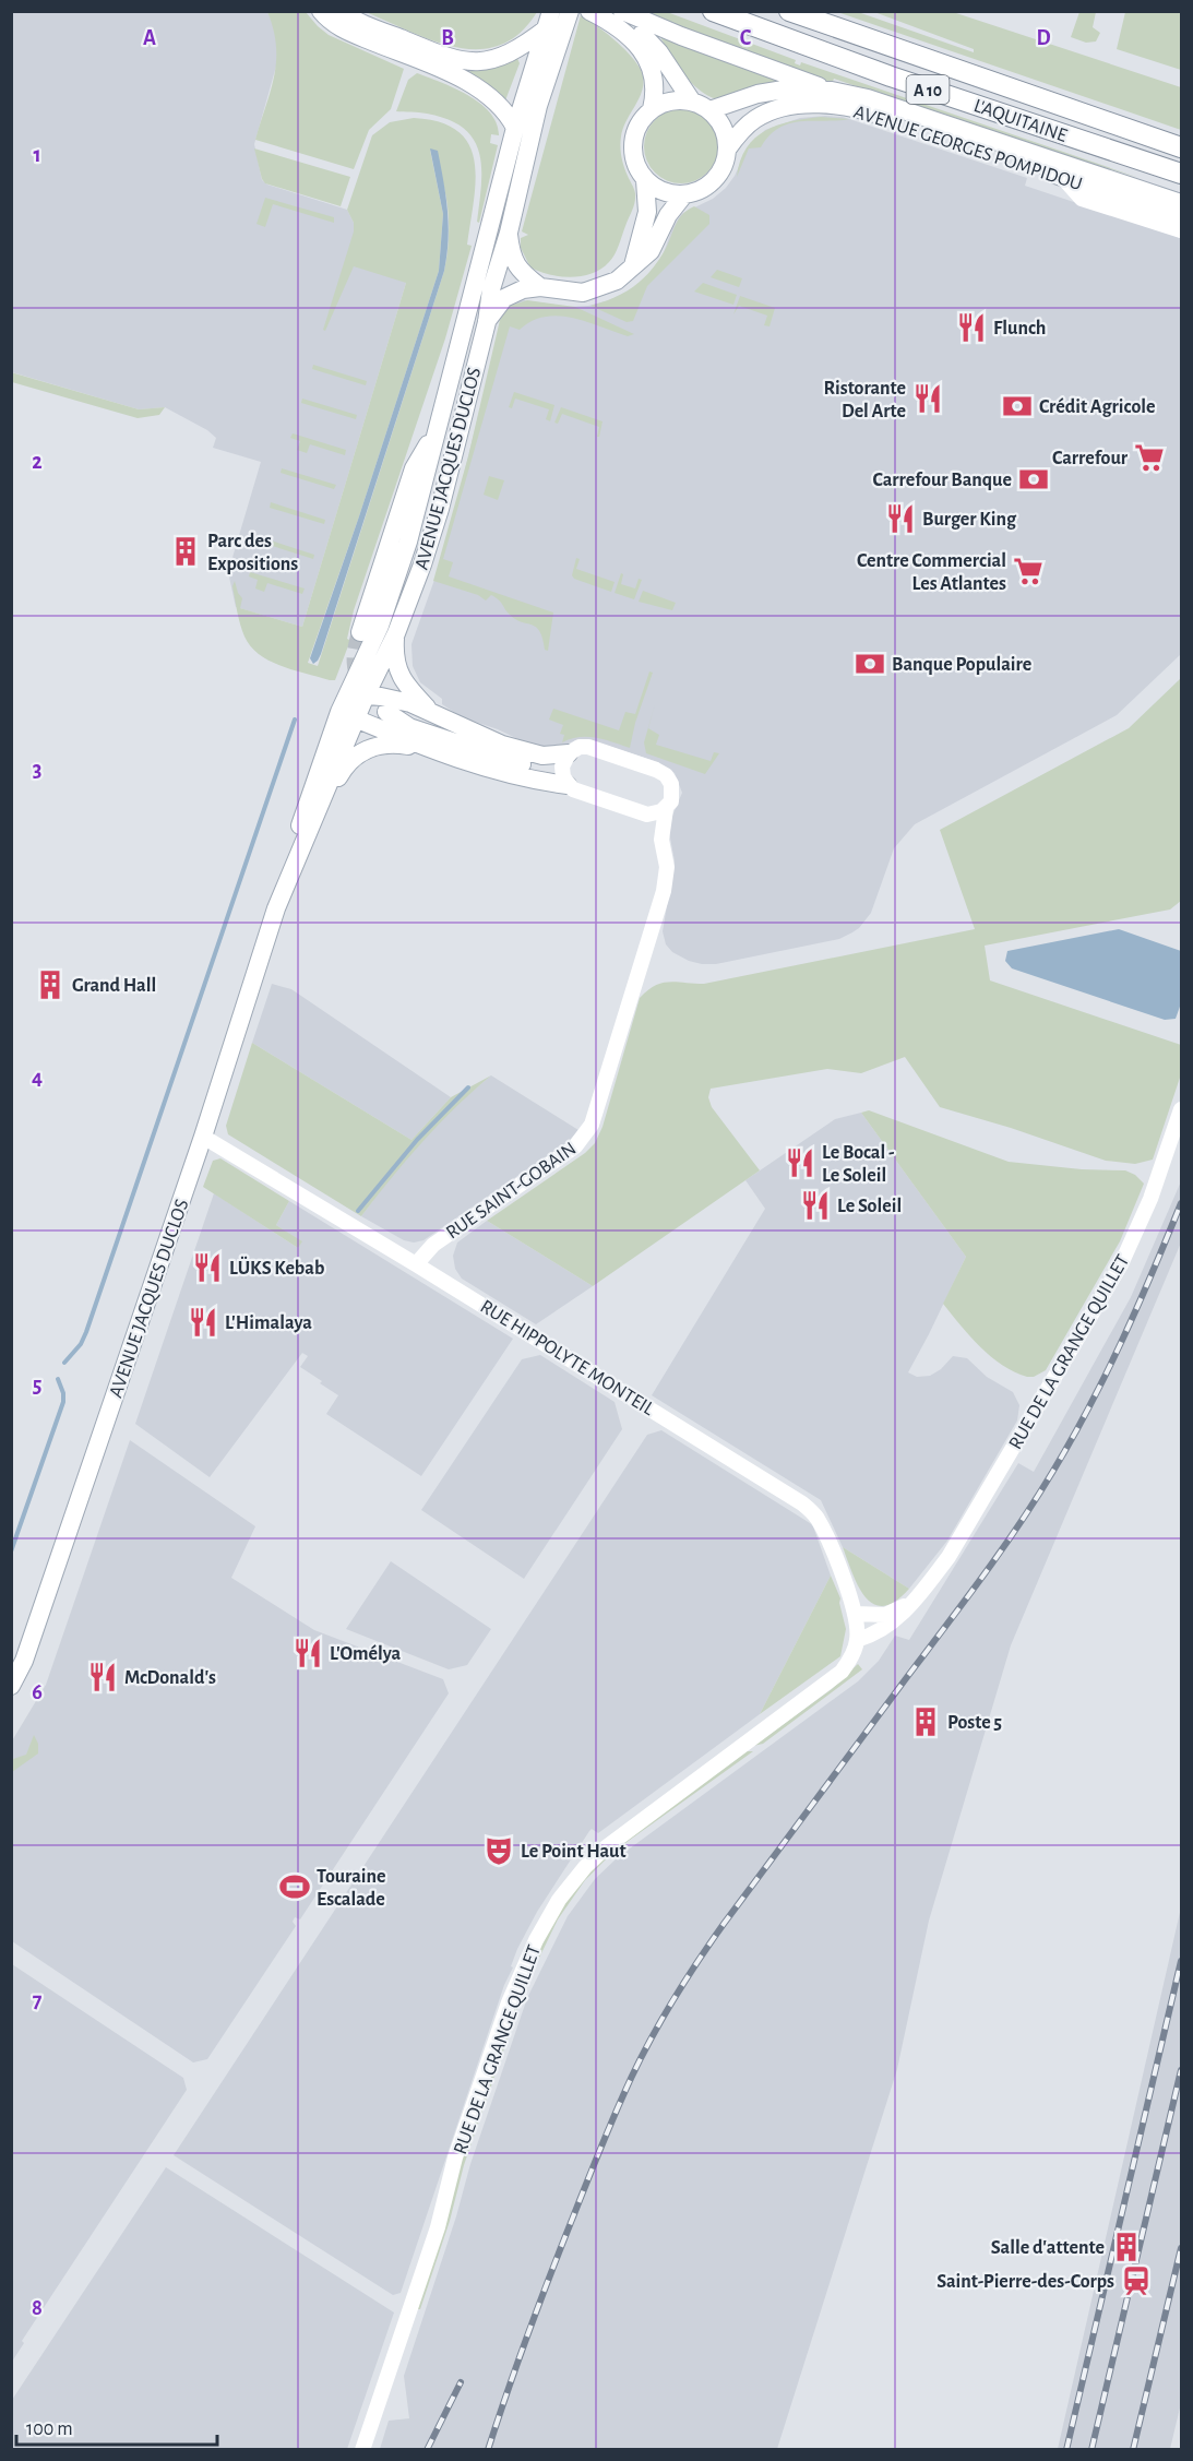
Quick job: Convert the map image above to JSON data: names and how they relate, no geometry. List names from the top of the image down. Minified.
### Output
{"streets":{"highway":["A 10","L'AQUITAINE"],"main road":["AVENUE GEORGES POMPIDOU","AVENUE JACQUES DUCLOS"],"street":["RUE SAINT-GOBAIN","RUE DE LA GRANGE QUILLET","RUE HIPPOLYTE MONTEIL"]},"crossings":[["AVENUE JACQUES DUCLOS","RUE HIPPOLYTE MONTEIL"],["RUE SAINT-GOBAIN","RUE HIPPOLYTE MONTEIL"],["RUE DE LA GRANGE QUILLET","RUE HIPPOLYTE MONTEIL"]],"places":{"restaurant":["Flunch","Ristorante Del Arte","Burger King","Le Bocal - Le Soleil","Le Soleil","LÜKS Kebab","L'Himalaya","L'Omélya","McDonald's"],"bank":["Crédit Agricole","Carrefour Banque","Banque Populaire"],"supermarket":["Carrefour","Centre Commercial Les Atlantes"],"building":["Parc des Expositions","Grand Hall","Poste 5","Salle d'attente"],"theatre":["Le Point Haut"],"sports":["Touraine Escalade"],"station":["Saint-Pierre-des-Corps"]},"scale_bar":"100 m","grid":{"columns":["A","B","C","D"],"rows":["1","2","3","4","5","6","7","8"]}}
